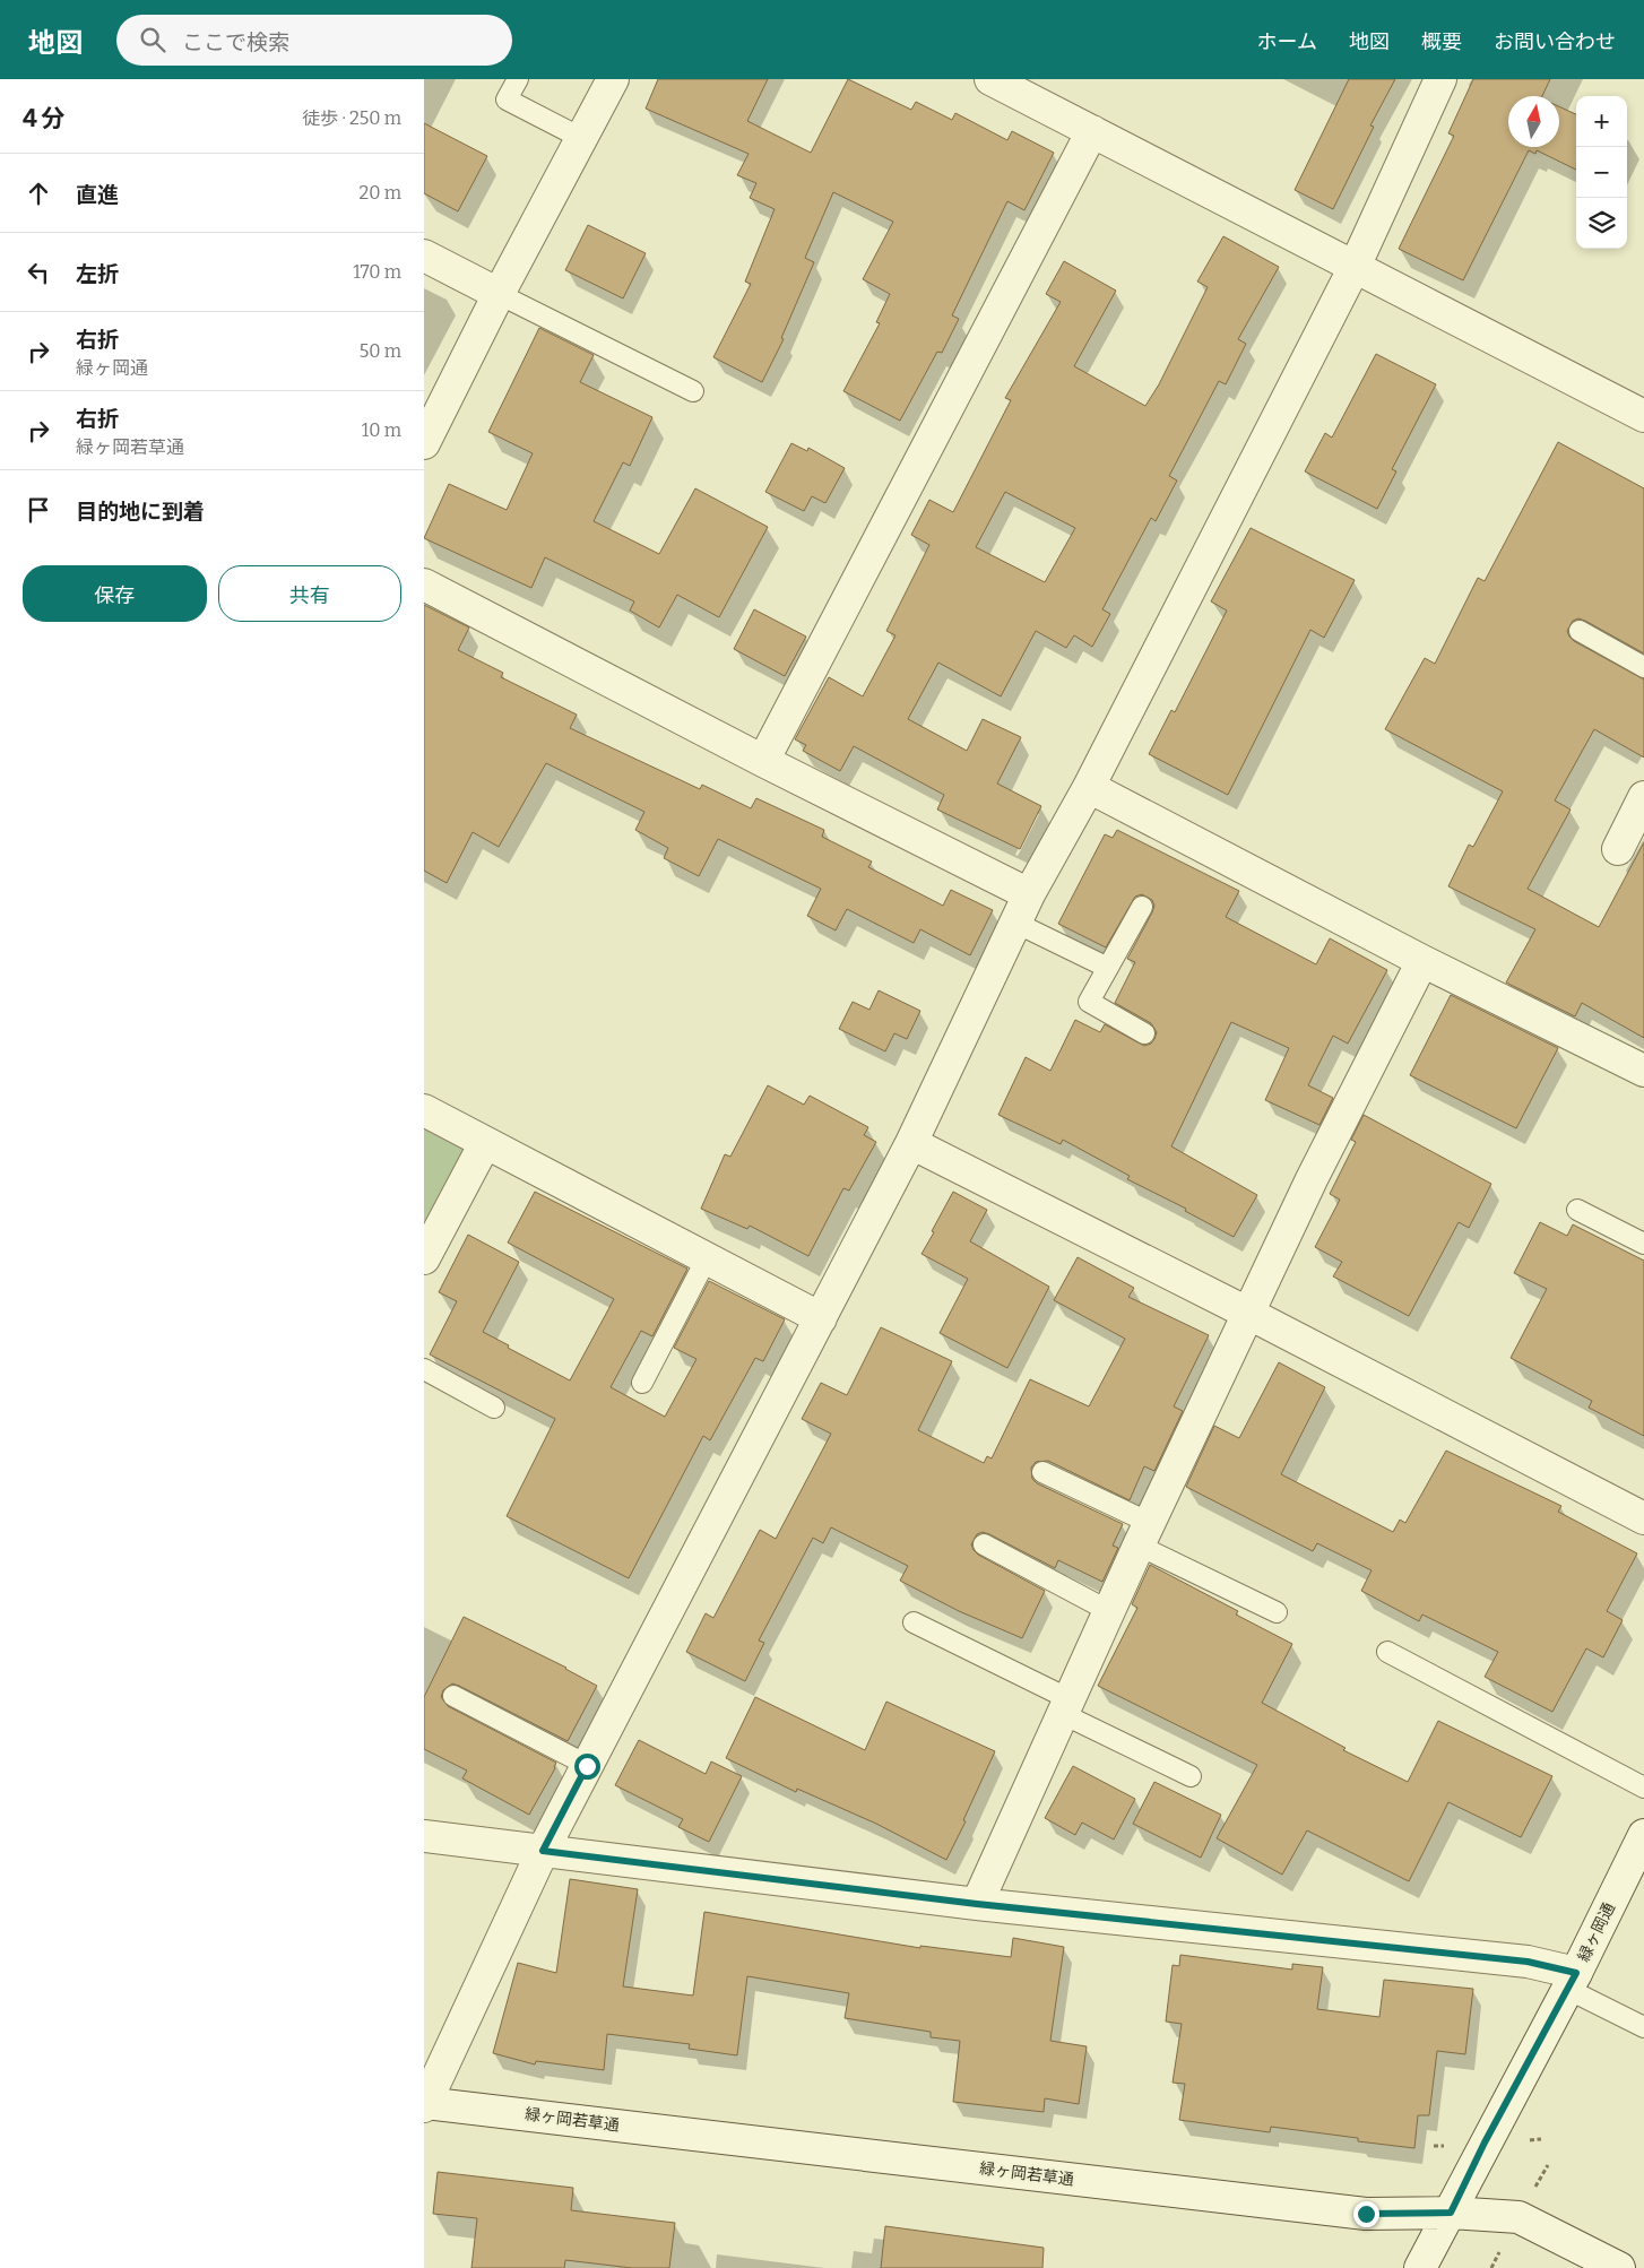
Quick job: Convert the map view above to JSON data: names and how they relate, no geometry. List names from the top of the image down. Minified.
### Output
{"streets":{"street":["緑ヶ岡通","緑ヶ岡若草通"]},"crossings":[["緑ヶ岡通","緑ヶ岡若草通"]],"north":"top","page":{"header":"地図","search":"ここで検索","nav":["ホーム","地図","概要","お問い合わせ"],"heading":["4 分","徒歩 · 250 m"],"map_buttons":["+","−"],"list":[["直進","20 m"],["左折","170 m"],["右折","緑ヶ岡通","50 m"],["右折","緑ヶ岡若草通","10 m"],"目的地に到着"],"buttons":["保存","共有"]}}
